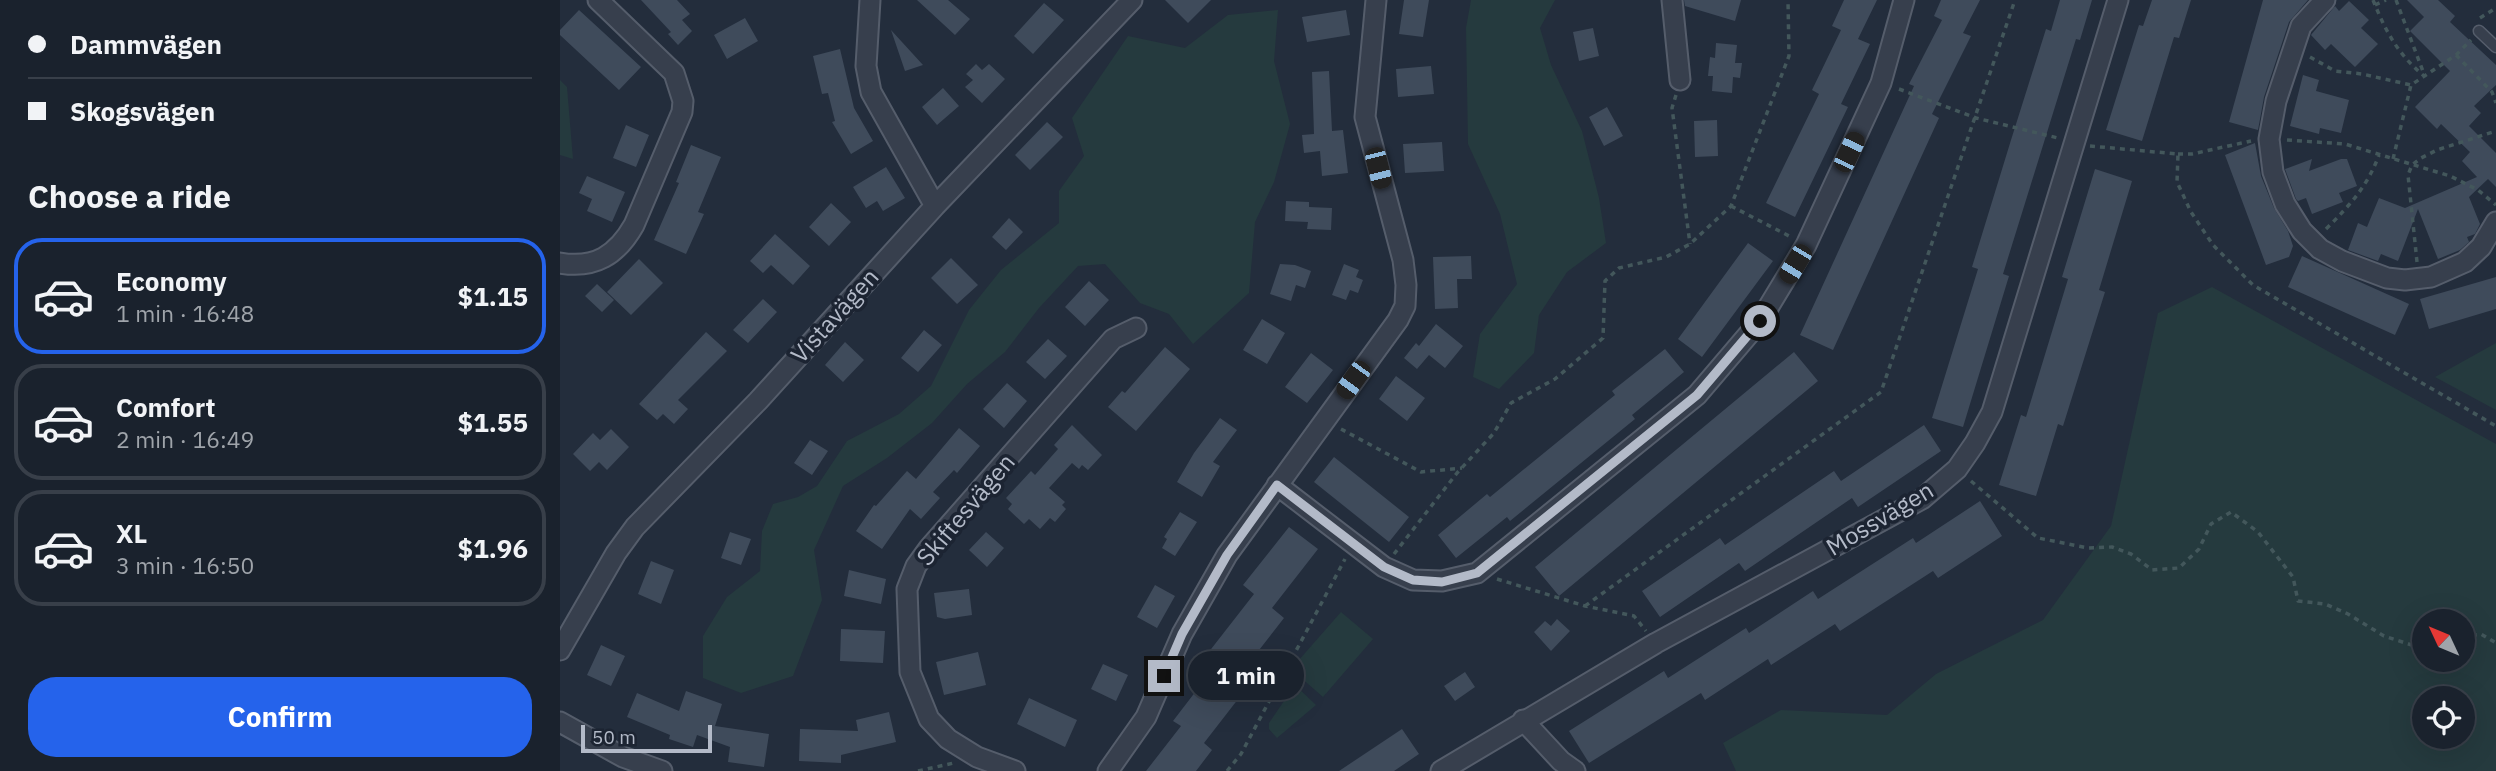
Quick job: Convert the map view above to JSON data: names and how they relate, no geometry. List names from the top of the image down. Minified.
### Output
{"streets":{"street":["Vistavägen","Skiftesvägen","Mossvägen"]},"scale_bar":"50 m","north":"top left","page":{"banner":["Dammvägen","Skogsvägen"],"heading":"Choose a ride","list":[{"name":"Economy","note":"1 min · 16:48","value":"$1.15"},{"name":"Comfort","note":"2 min · 16:49","value":"$1.55"},{"name":"XL","note":"3 min · 16:50","value":"$1.96"}],"bubble":"1 min","buttons":"Confirm","scale":"50 m"}}
